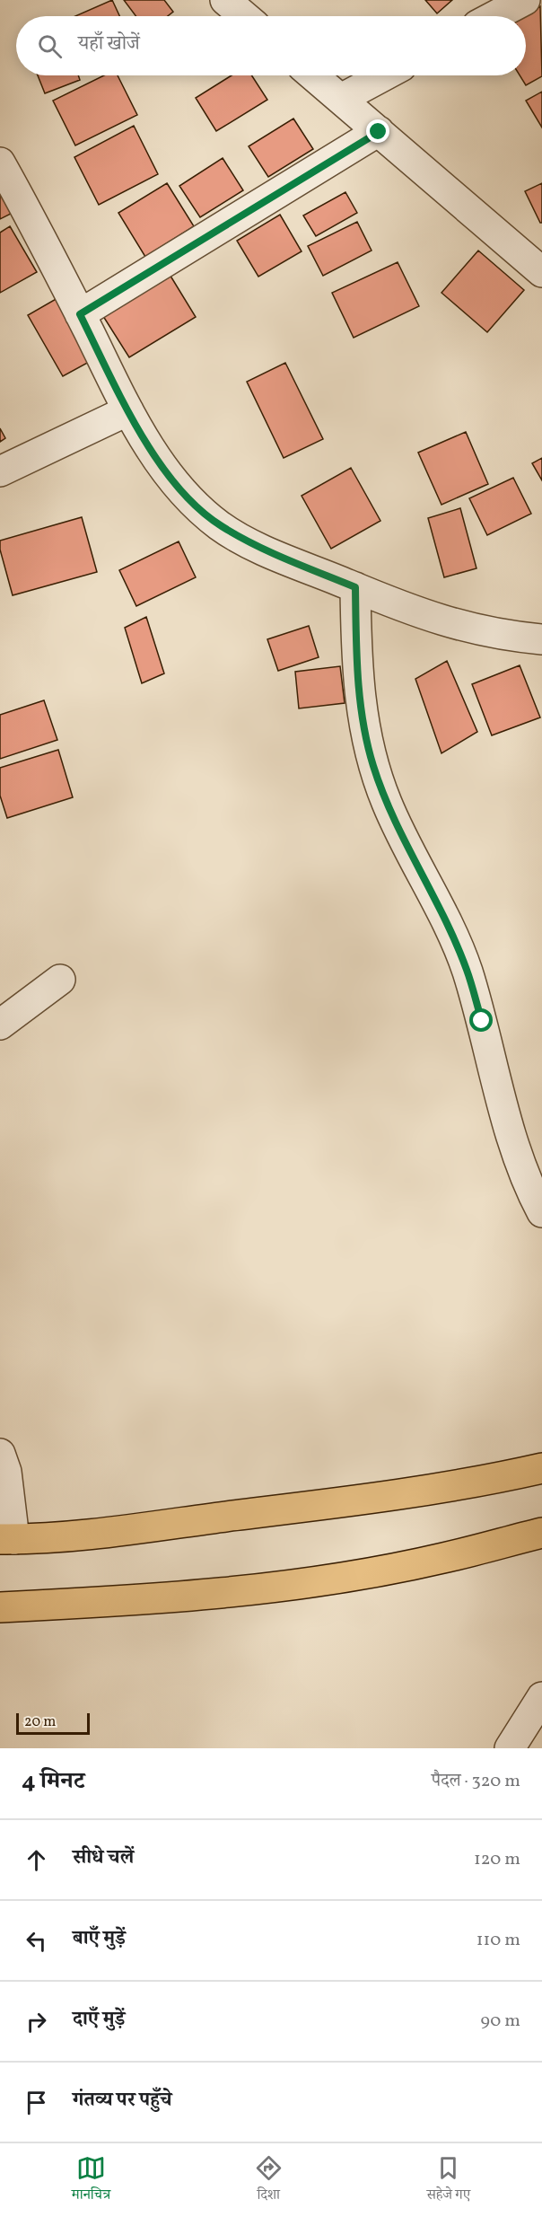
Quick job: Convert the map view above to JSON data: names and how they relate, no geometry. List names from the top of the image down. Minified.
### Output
{"scale_bar":"20 m","page":{"search":"यहाँ खोजें","scale":"20 m","heading":["4 मिनट","पैदल · 320 m"],"list":[["सीधे चलें","120 m"],["बाएँ मुड़ें","110 m"],["दाएँ मुड़ें","90 m"],"गंतव्य पर पहुँचे"],"nav":["मानचित्र","दिशा","सहेजे गए"]}}
